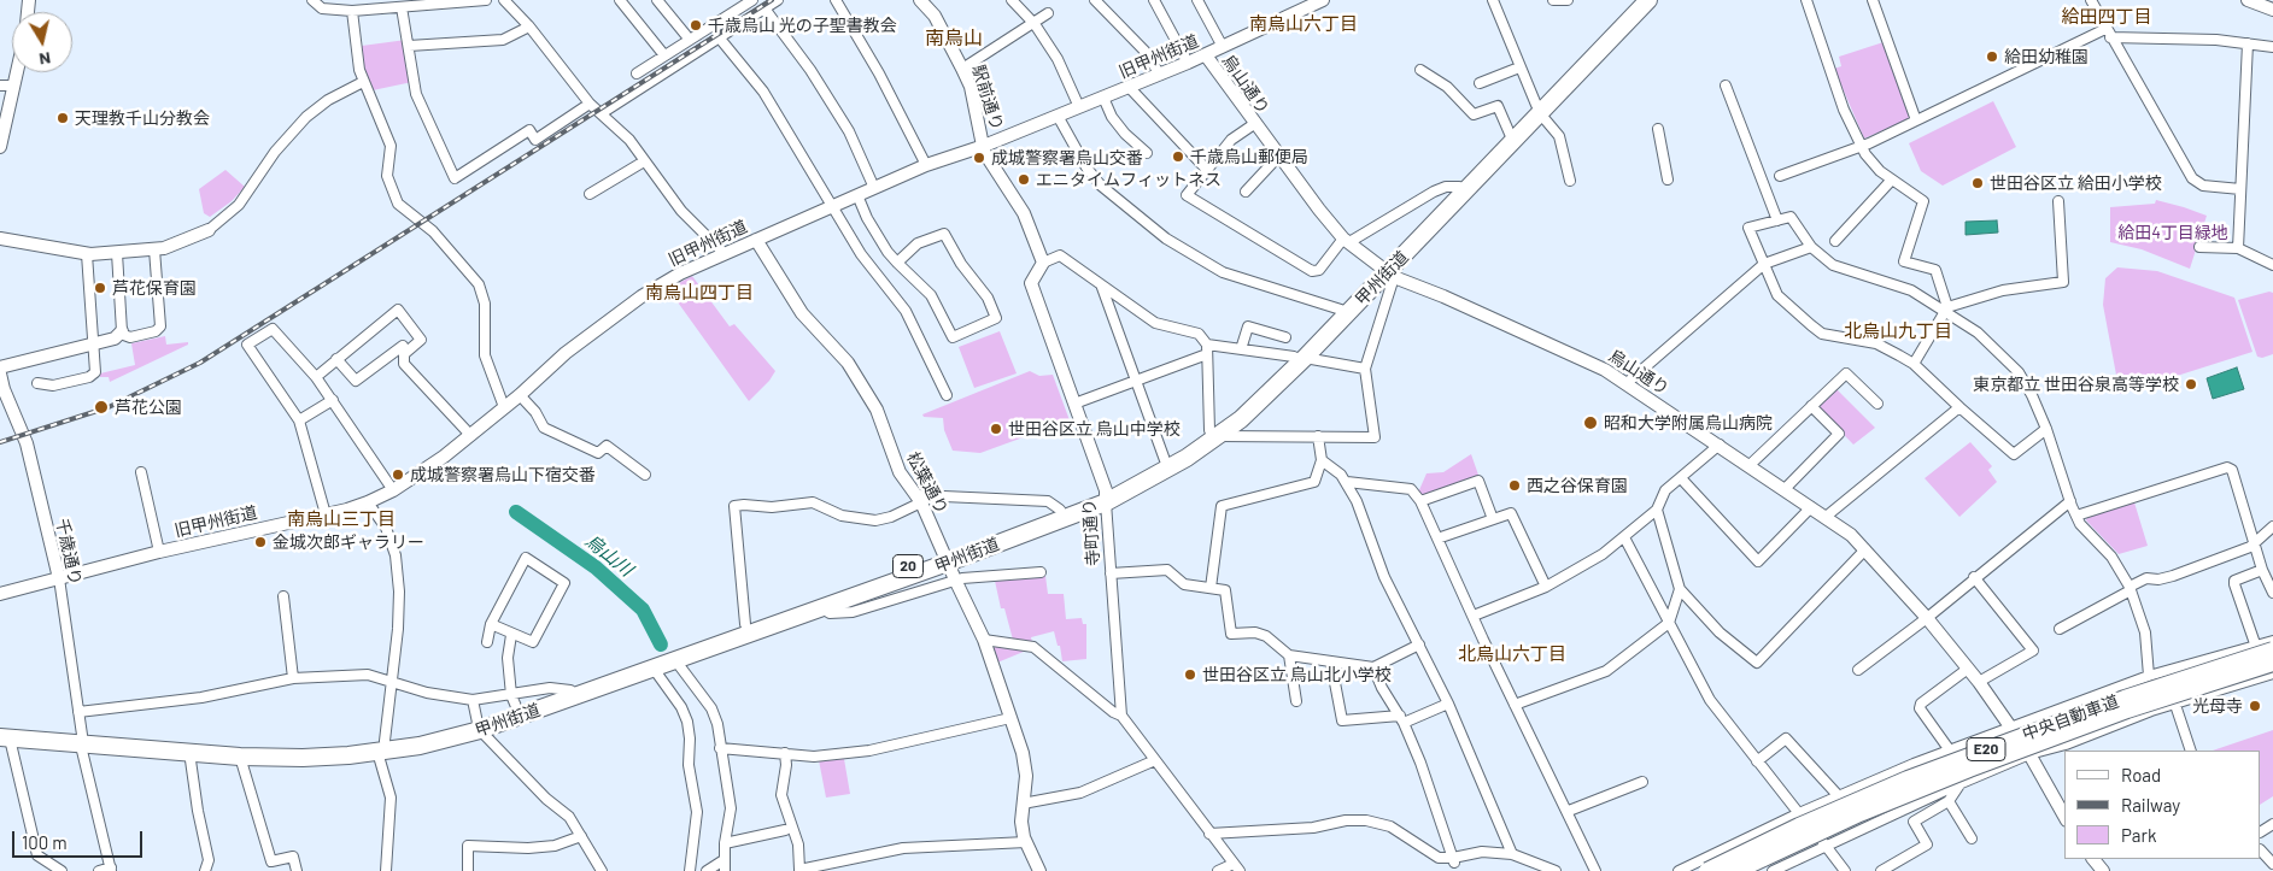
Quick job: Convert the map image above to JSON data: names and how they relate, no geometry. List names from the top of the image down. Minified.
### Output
{"streets":{"highway":["甲州街道","20","中央自動車道","E20"],"street":["旧甲州街道","烏山通り","駅前通り","松葉通り","寺町通り","千歳通り"]},"crossings":[["旧甲州街道","烏山通り"],["旧甲州街道","駅前通り"],["旧甲州街道","松葉通り"],["旧甲州街道","千歳通り"],["烏山通り","甲州街道"],["甲州街道","松葉通り"],["甲州街道","寺町通り"],["甲州街道","千歳通り"]],"districts":["給田四丁目","南烏山六丁目","南烏山","南烏山四丁目","北烏山九丁目","南烏山三丁目","北烏山六丁目"],"water":["烏山川"],"parks":["給田4丁目緑地"],"places":["千歳烏山 光の子聖書教会","給田幼稚園","天理教千山分教会","千歳烏山郵便局","成城警察署烏山交番","エニタイムフィットネス","世田谷区立 給田小学校","芦花保育園","東京都立 世田谷泉高等学校","芦花公園","昭和大学附属烏山病院","世田谷区立 烏山中学校","成城警察署烏山下宿交番","西之谷保育園","金城次郎ギャラリー","世田谷区立 烏山北小学校","光母寺"],"legend":["Road","Railway","Park"],"scale_bar":"100 m","north":"bottom"}
